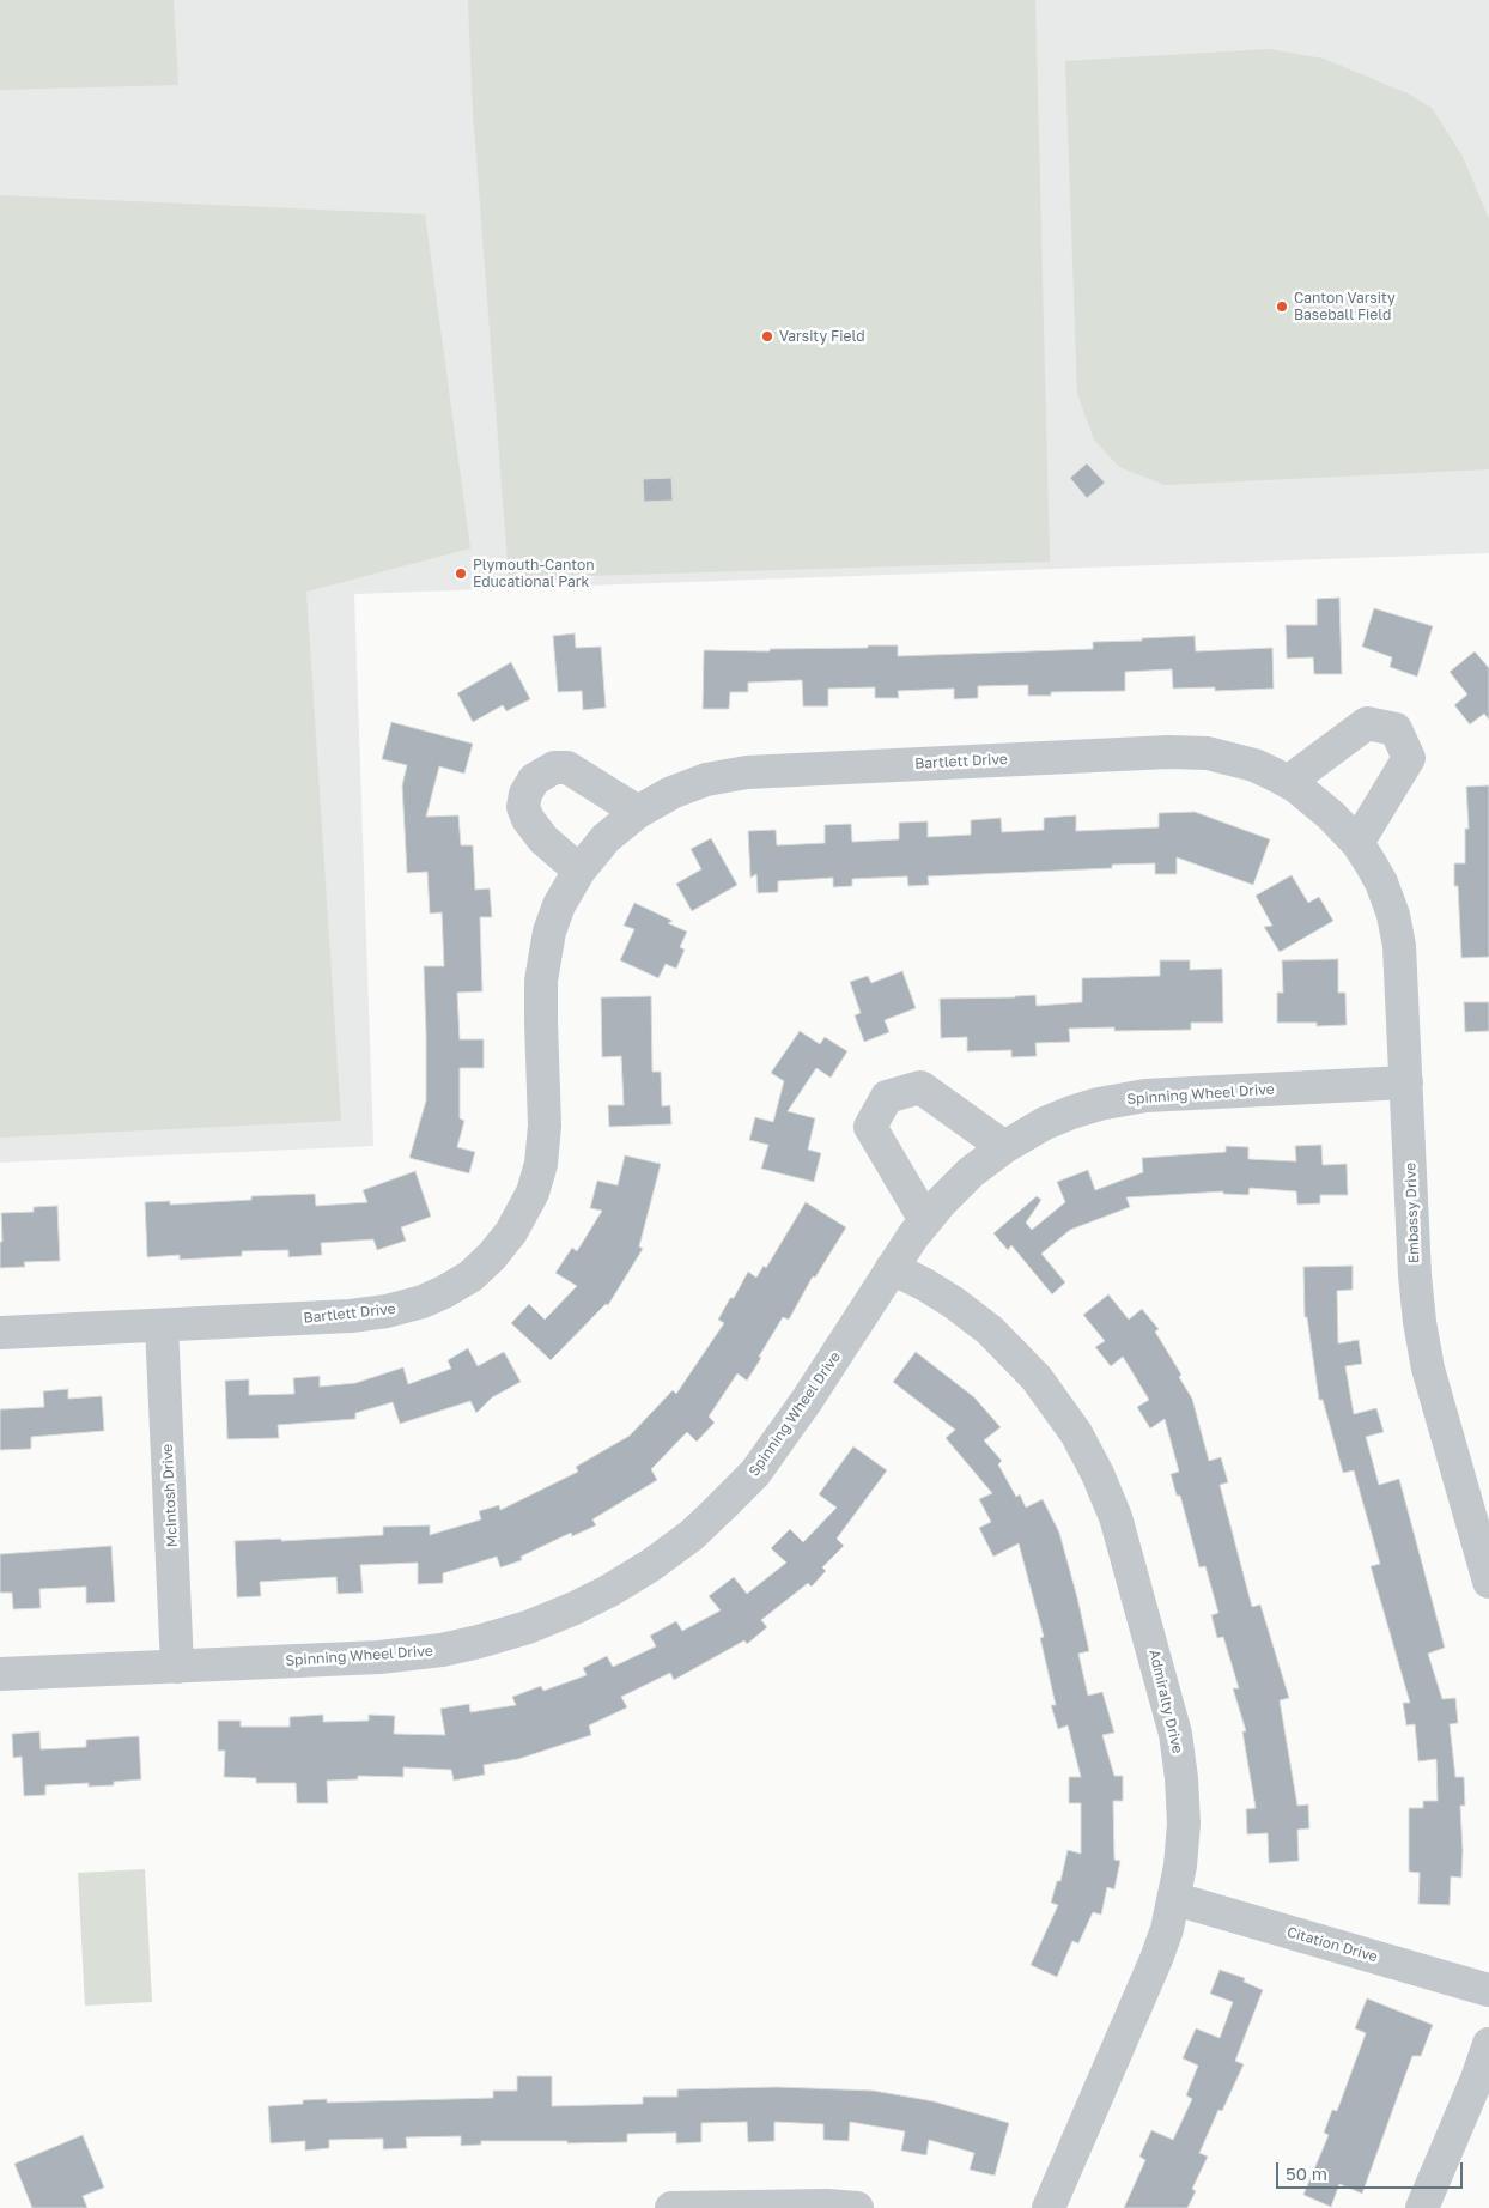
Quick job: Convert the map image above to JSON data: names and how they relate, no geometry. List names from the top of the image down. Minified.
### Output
{"streets":{"street":["Bartlett Drive","Spinning Wheel Drive","Embassy Drive","McIntosh Drive","Admiralty Drive","Citation Drive"]},"crossings":[["Bartlett Drive","Embassy Drive"],["Bartlett Drive","McIntosh Drive"],["Spinning Wheel Drive","Embassy Drive"],["Spinning Wheel Drive","McIntosh Drive"],["Spinning Wheel Drive","Admiralty Drive"],["Admiralty Drive","Citation Drive"]],"places":["Canton Varsity Baseball Field","Varsity Field","Plymouth-Canton Educational Park"],"scale_bar":"50 m"}
